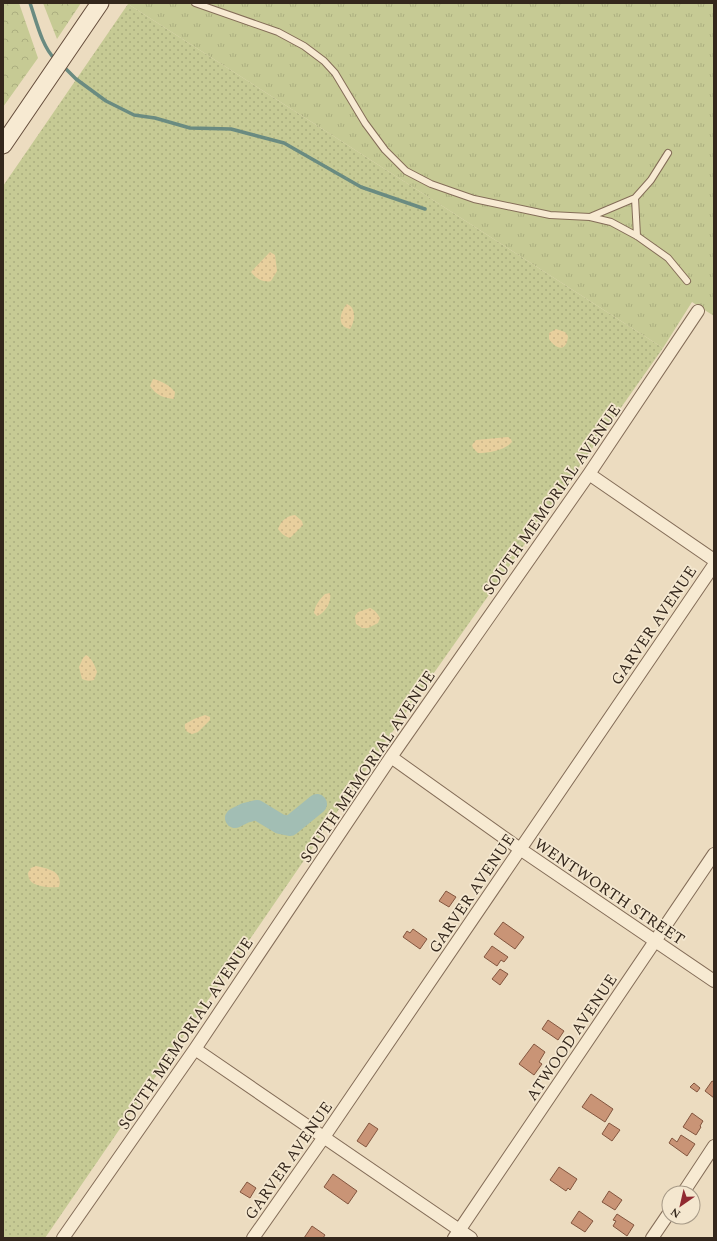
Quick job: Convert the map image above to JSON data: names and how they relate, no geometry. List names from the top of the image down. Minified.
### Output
{"streets":{"street":["SOUTH MEMORIAL AVENUE","GARVER AVENUE","WENTWORTH STREET","ATWOOD AVENUE"]},"crossings":[["SOUTH MEMORIAL AVENUE","WENTWORTH STREET"],["GARVER AVENUE","WENTWORTH STREET"],["WENTWORTH STREET","ATWOOD AVENUE"]],"north":"bottom left"}
